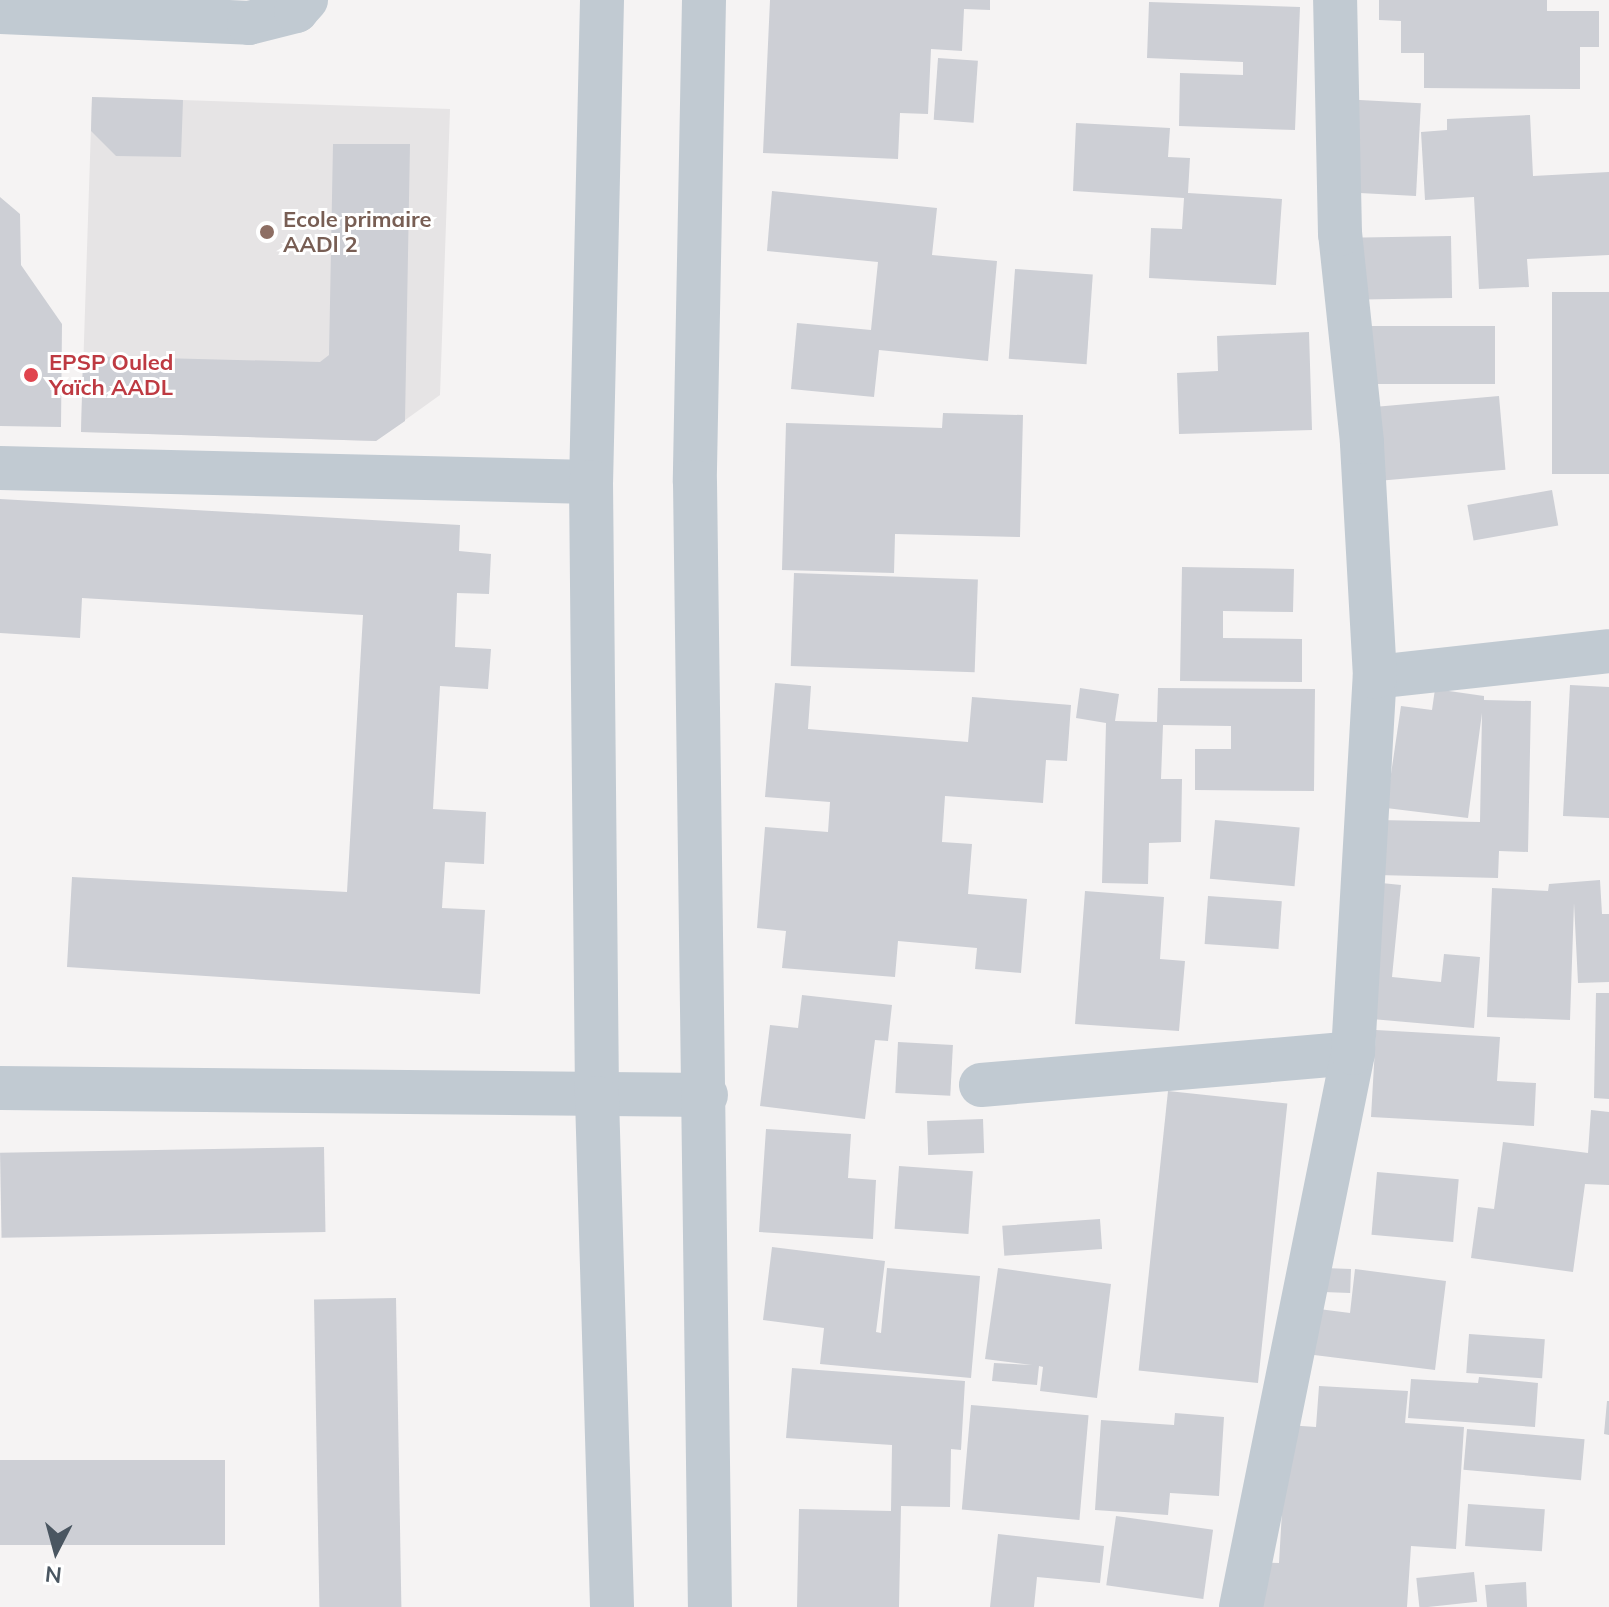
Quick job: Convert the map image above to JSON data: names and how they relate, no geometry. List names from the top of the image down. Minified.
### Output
{"places":["Ecole primaire AADl 2","EPSP Ouled Yaïch AADL"],"north":"bottom"}
